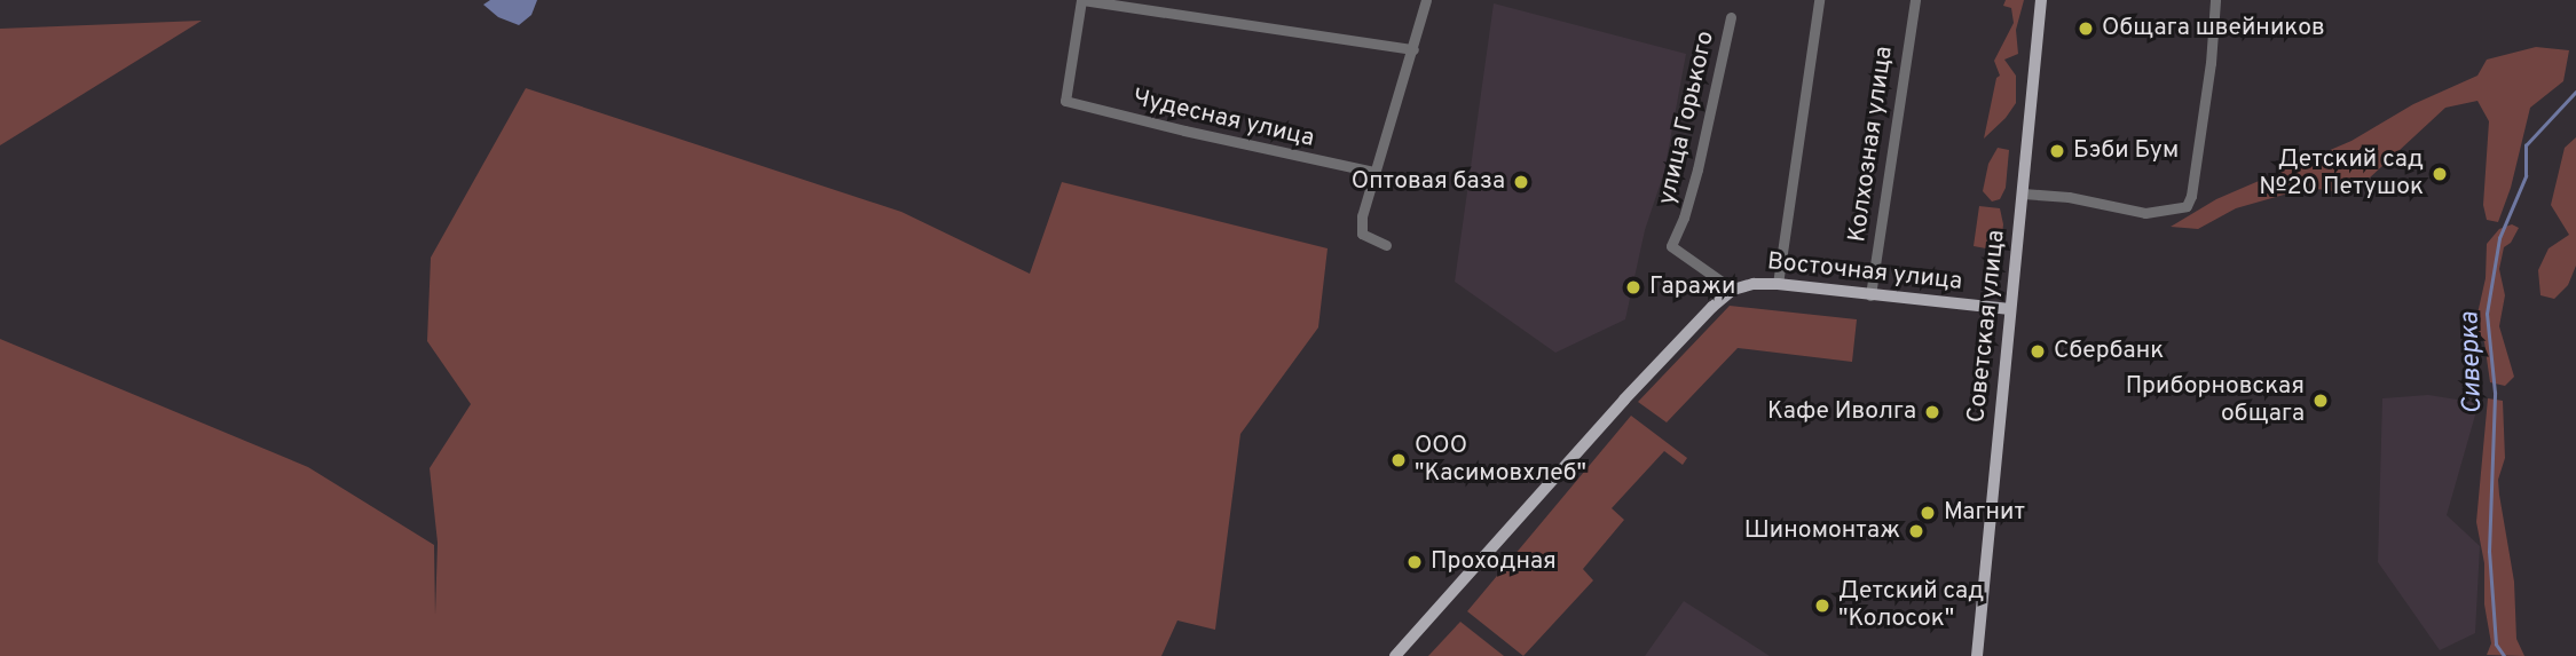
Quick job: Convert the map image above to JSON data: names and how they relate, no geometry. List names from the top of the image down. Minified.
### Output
{"streets":{"main road":["Восточная улица","Советская улица"],"street":["улица Горького","Чудесная улица","Колхозная улица"]},"crossings":[["улица Горького","Восточная улица"],["Колхозная улица","Восточная улица"],["Восточная улица","Советская улица"]],"water":["Сиверка"],"places":["Общага швейников","Бэби Бум","Детский сад №20 Петушок","Оптовая база","Гаражи","Сбербанк","Приборновская общага","Кафе Иволга","ООО \"Касимовхлеб\"","Магнит","Шиномонтаж","Проходная","Детский сад \"Колосок\""]}
